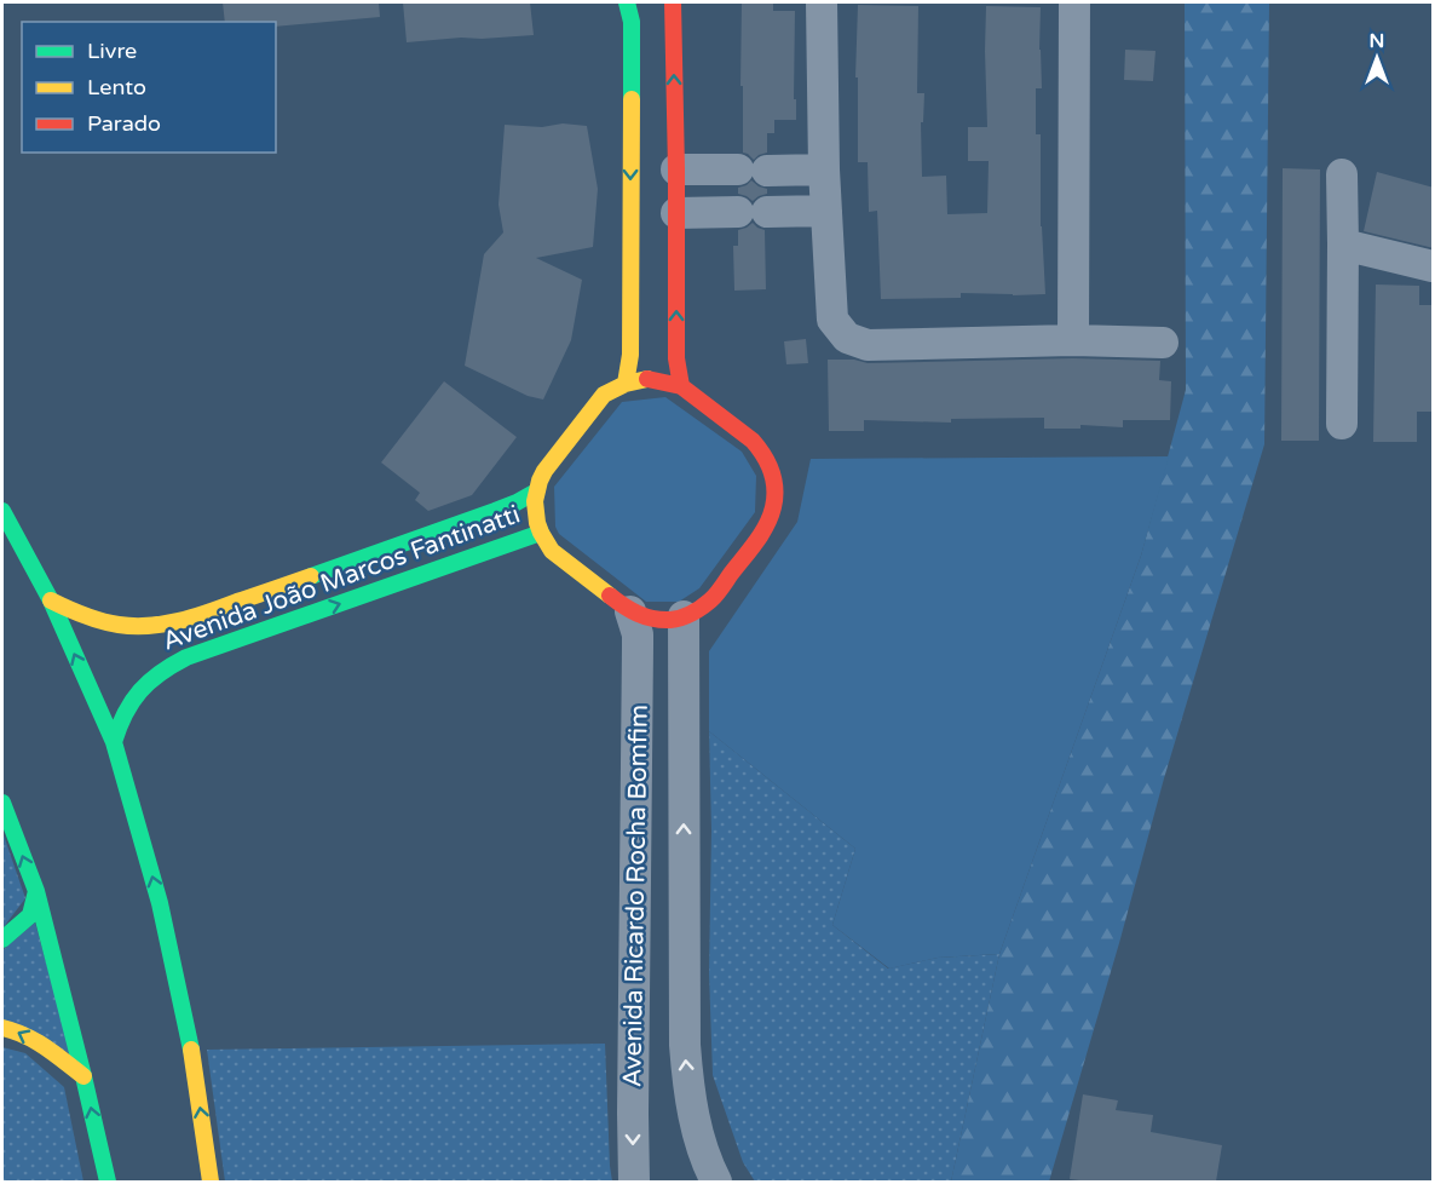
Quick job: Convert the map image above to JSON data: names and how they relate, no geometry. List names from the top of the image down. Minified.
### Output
{"streets":{"street":["Avenida João Marcos Fantinatti","Avenida Ricardo Rocha Bomfim"]},"crossings":[["Avenida João Marcos Fantinatti","Avenida Ricardo Rocha Bomfim"]],"legend":["Livre","Lento","Parado"],"north":"top"}
